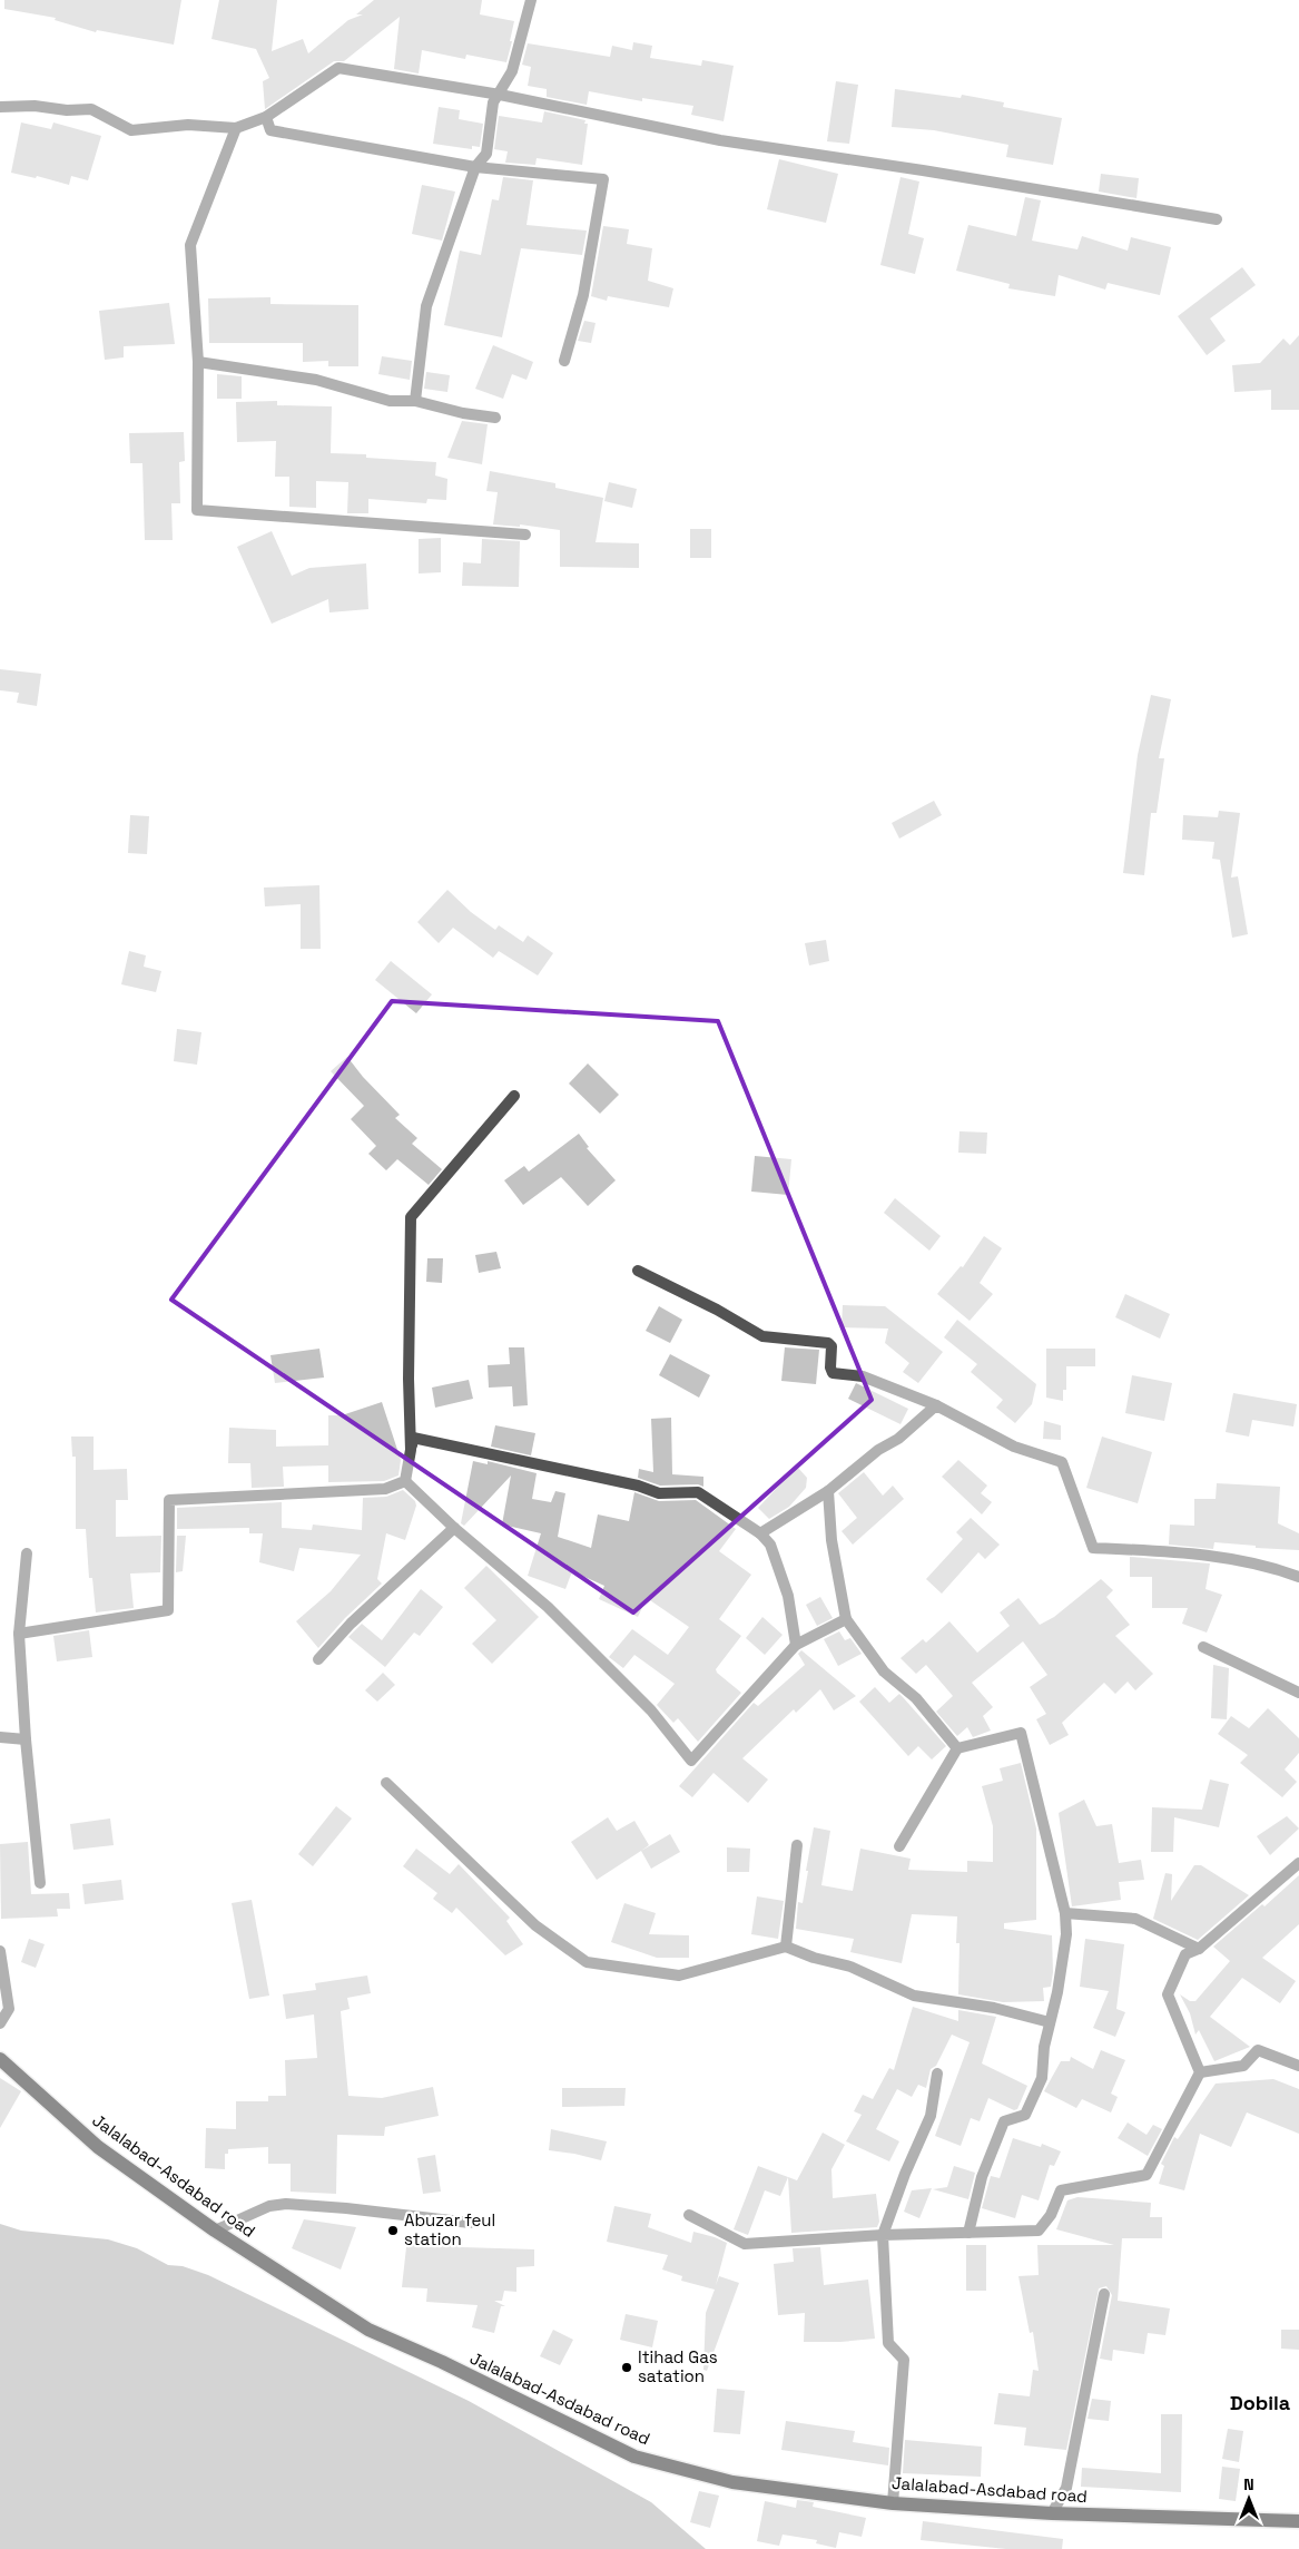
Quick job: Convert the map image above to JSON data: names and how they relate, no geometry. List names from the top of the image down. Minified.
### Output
{"streets":{"main road":["Jalalabad-Asdabad road"]},"districts":["Dobila"],"places":["Abuzar feul station","Itihad Gas satation"],"north":"top"}
